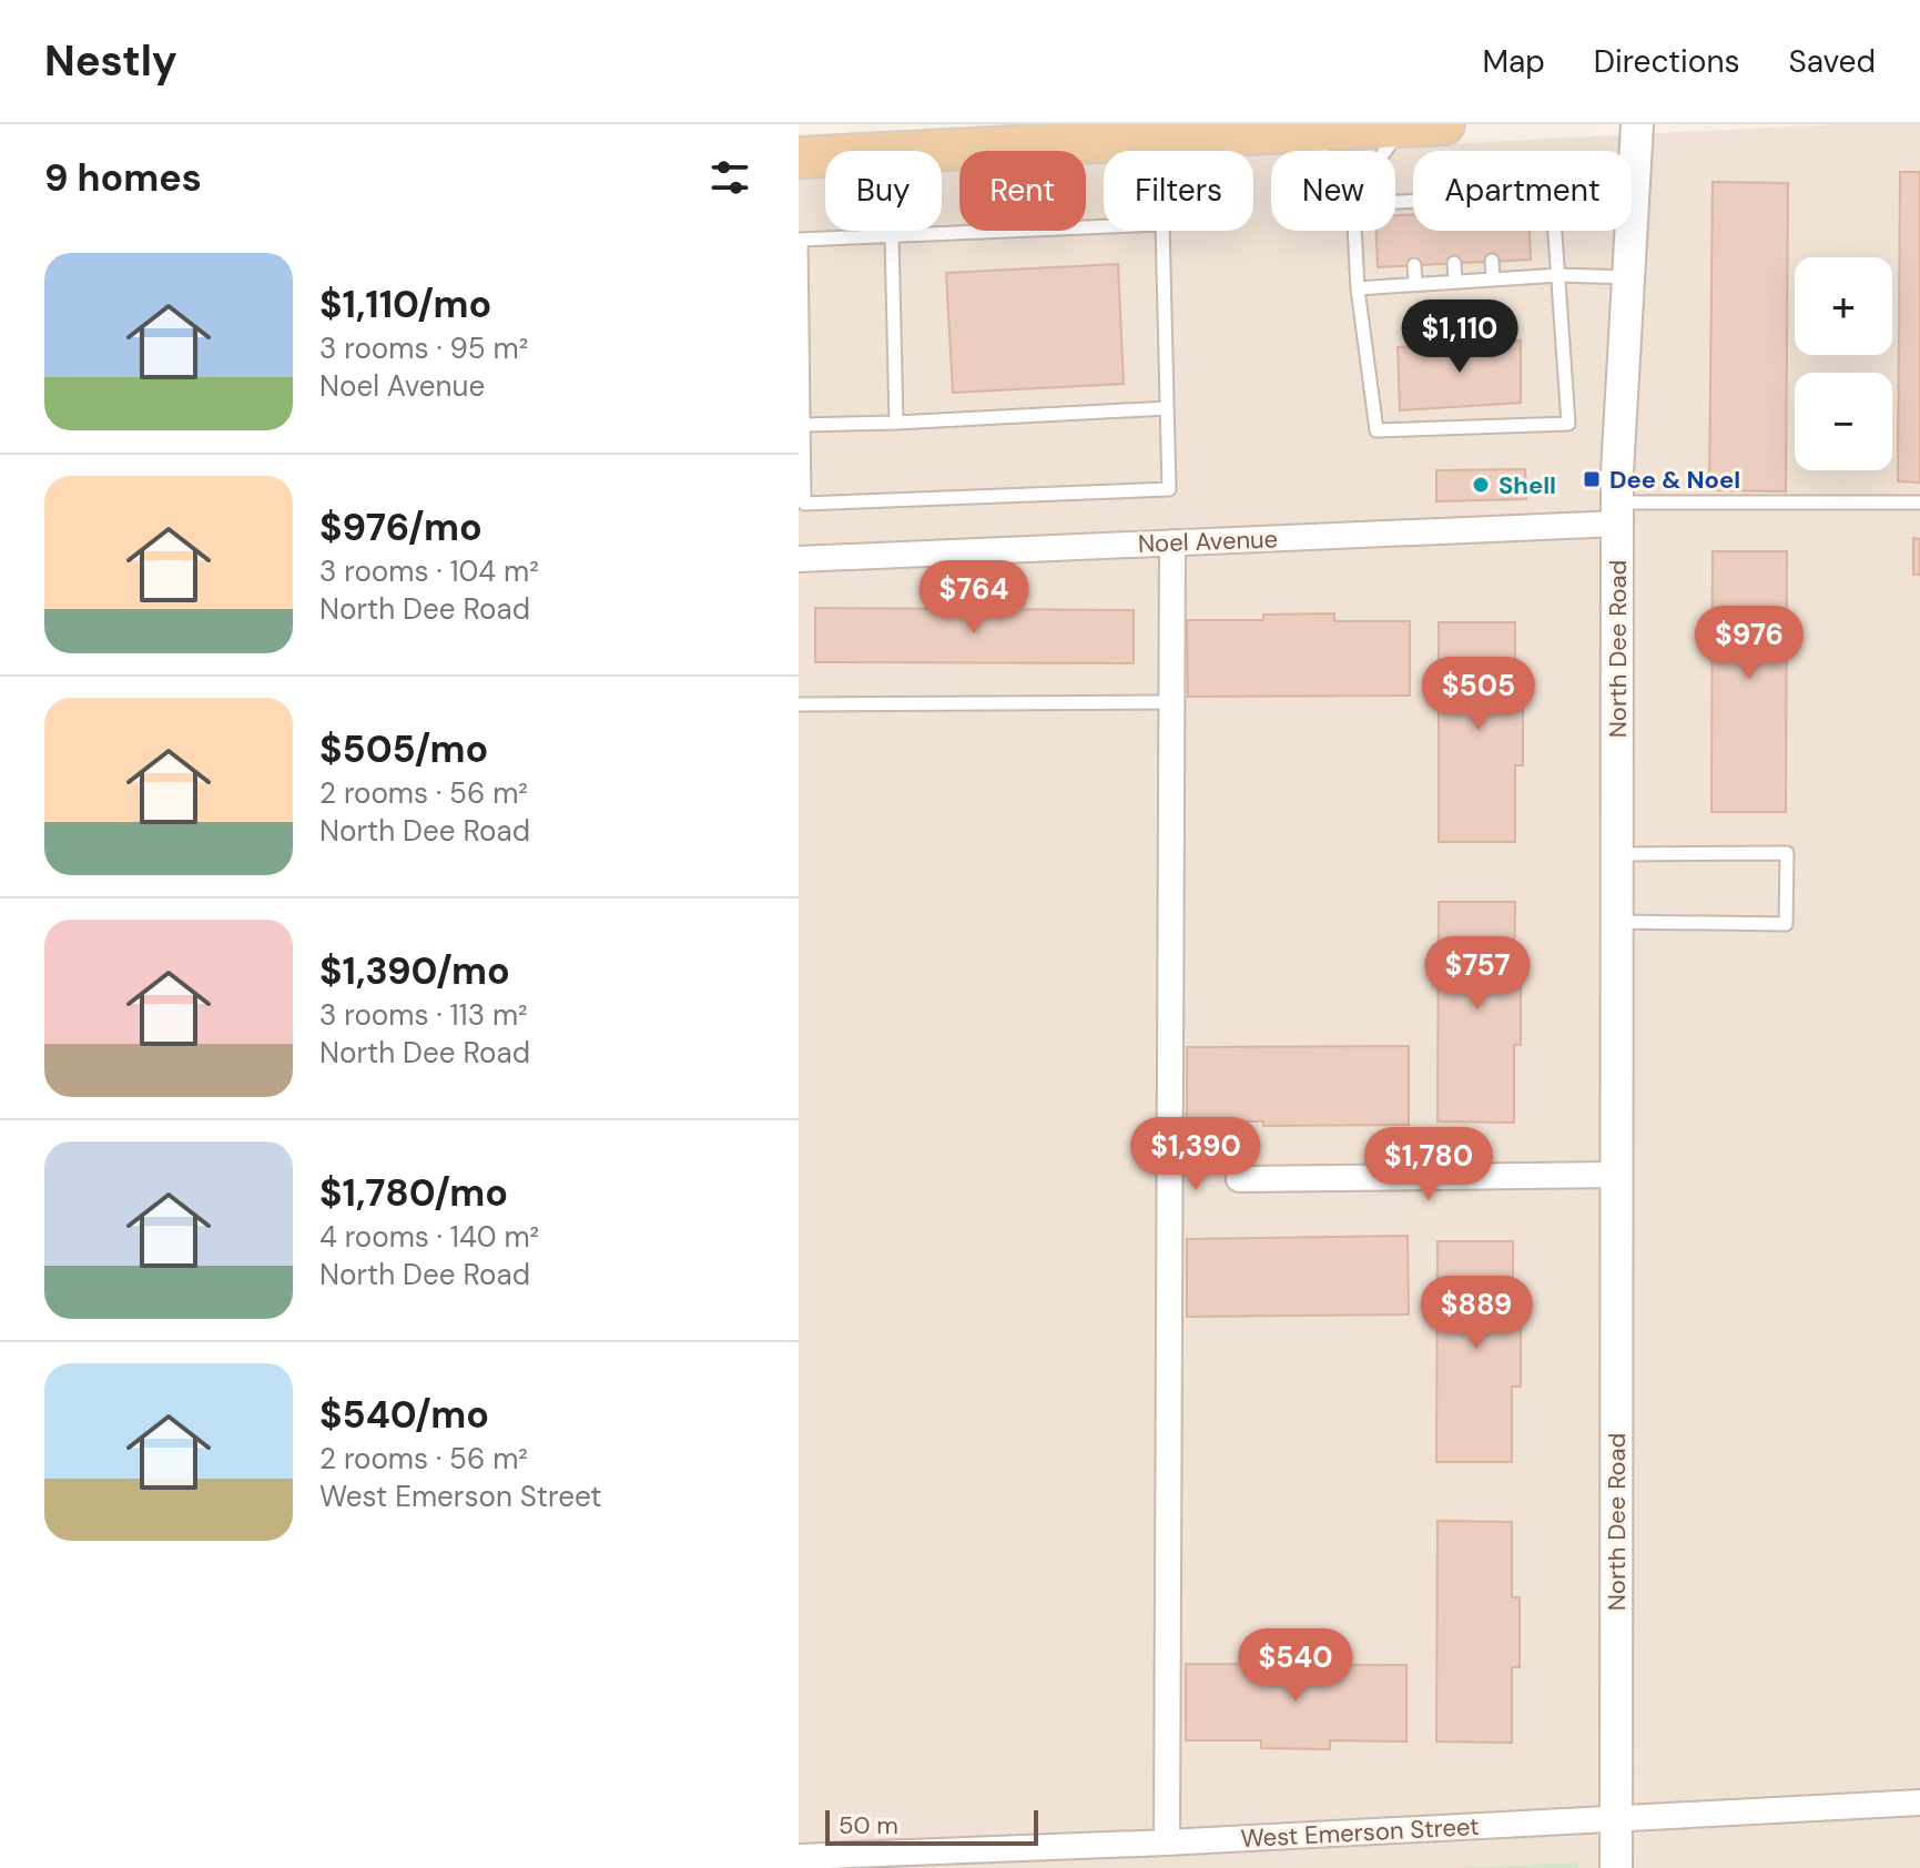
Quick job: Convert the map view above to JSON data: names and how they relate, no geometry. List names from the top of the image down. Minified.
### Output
{"streets":{"street":["Noel Avenue","North Dee Road","West Emerson Street"]},"crossings":[["Noel Avenue","North Dee Road"],["North Dee Road","West Emerson Street"]],"places":{"transit":["Dee & Noel"],"other":["Shell"]},"scale_bar":"50 m","page":{"header":"Nestly","nav":["Map","Directions","Saved"],"heading":"9 homes","chip":["Buy","Rent","Filters","New","Apartment"],"list":[{"name":"$1,110/mo","note":"3 rooms · 95 m² · Noel Avenue"},{"name":"$976/mo","note":"3 rooms · 104 m² · North Dee Road"},{"name":"$505/mo","note":"2 rooms · 56 m² · North Dee Road"},{"name":"$1,390/mo","note":"3 rooms · 113 m² · North Dee Road"},{"name":"$1,780/mo","note":"4 rooms · 140 m² · North Dee Road"},{"name":"$540/mo","note":"2 rooms · 56 m² · West Emerson Street"}],"map_buttons":["+","−"],"price":["$1,110","$764","$976","$505","$757","$1,390","$1,780","$889","$540"],"scale":"50 m"}}
